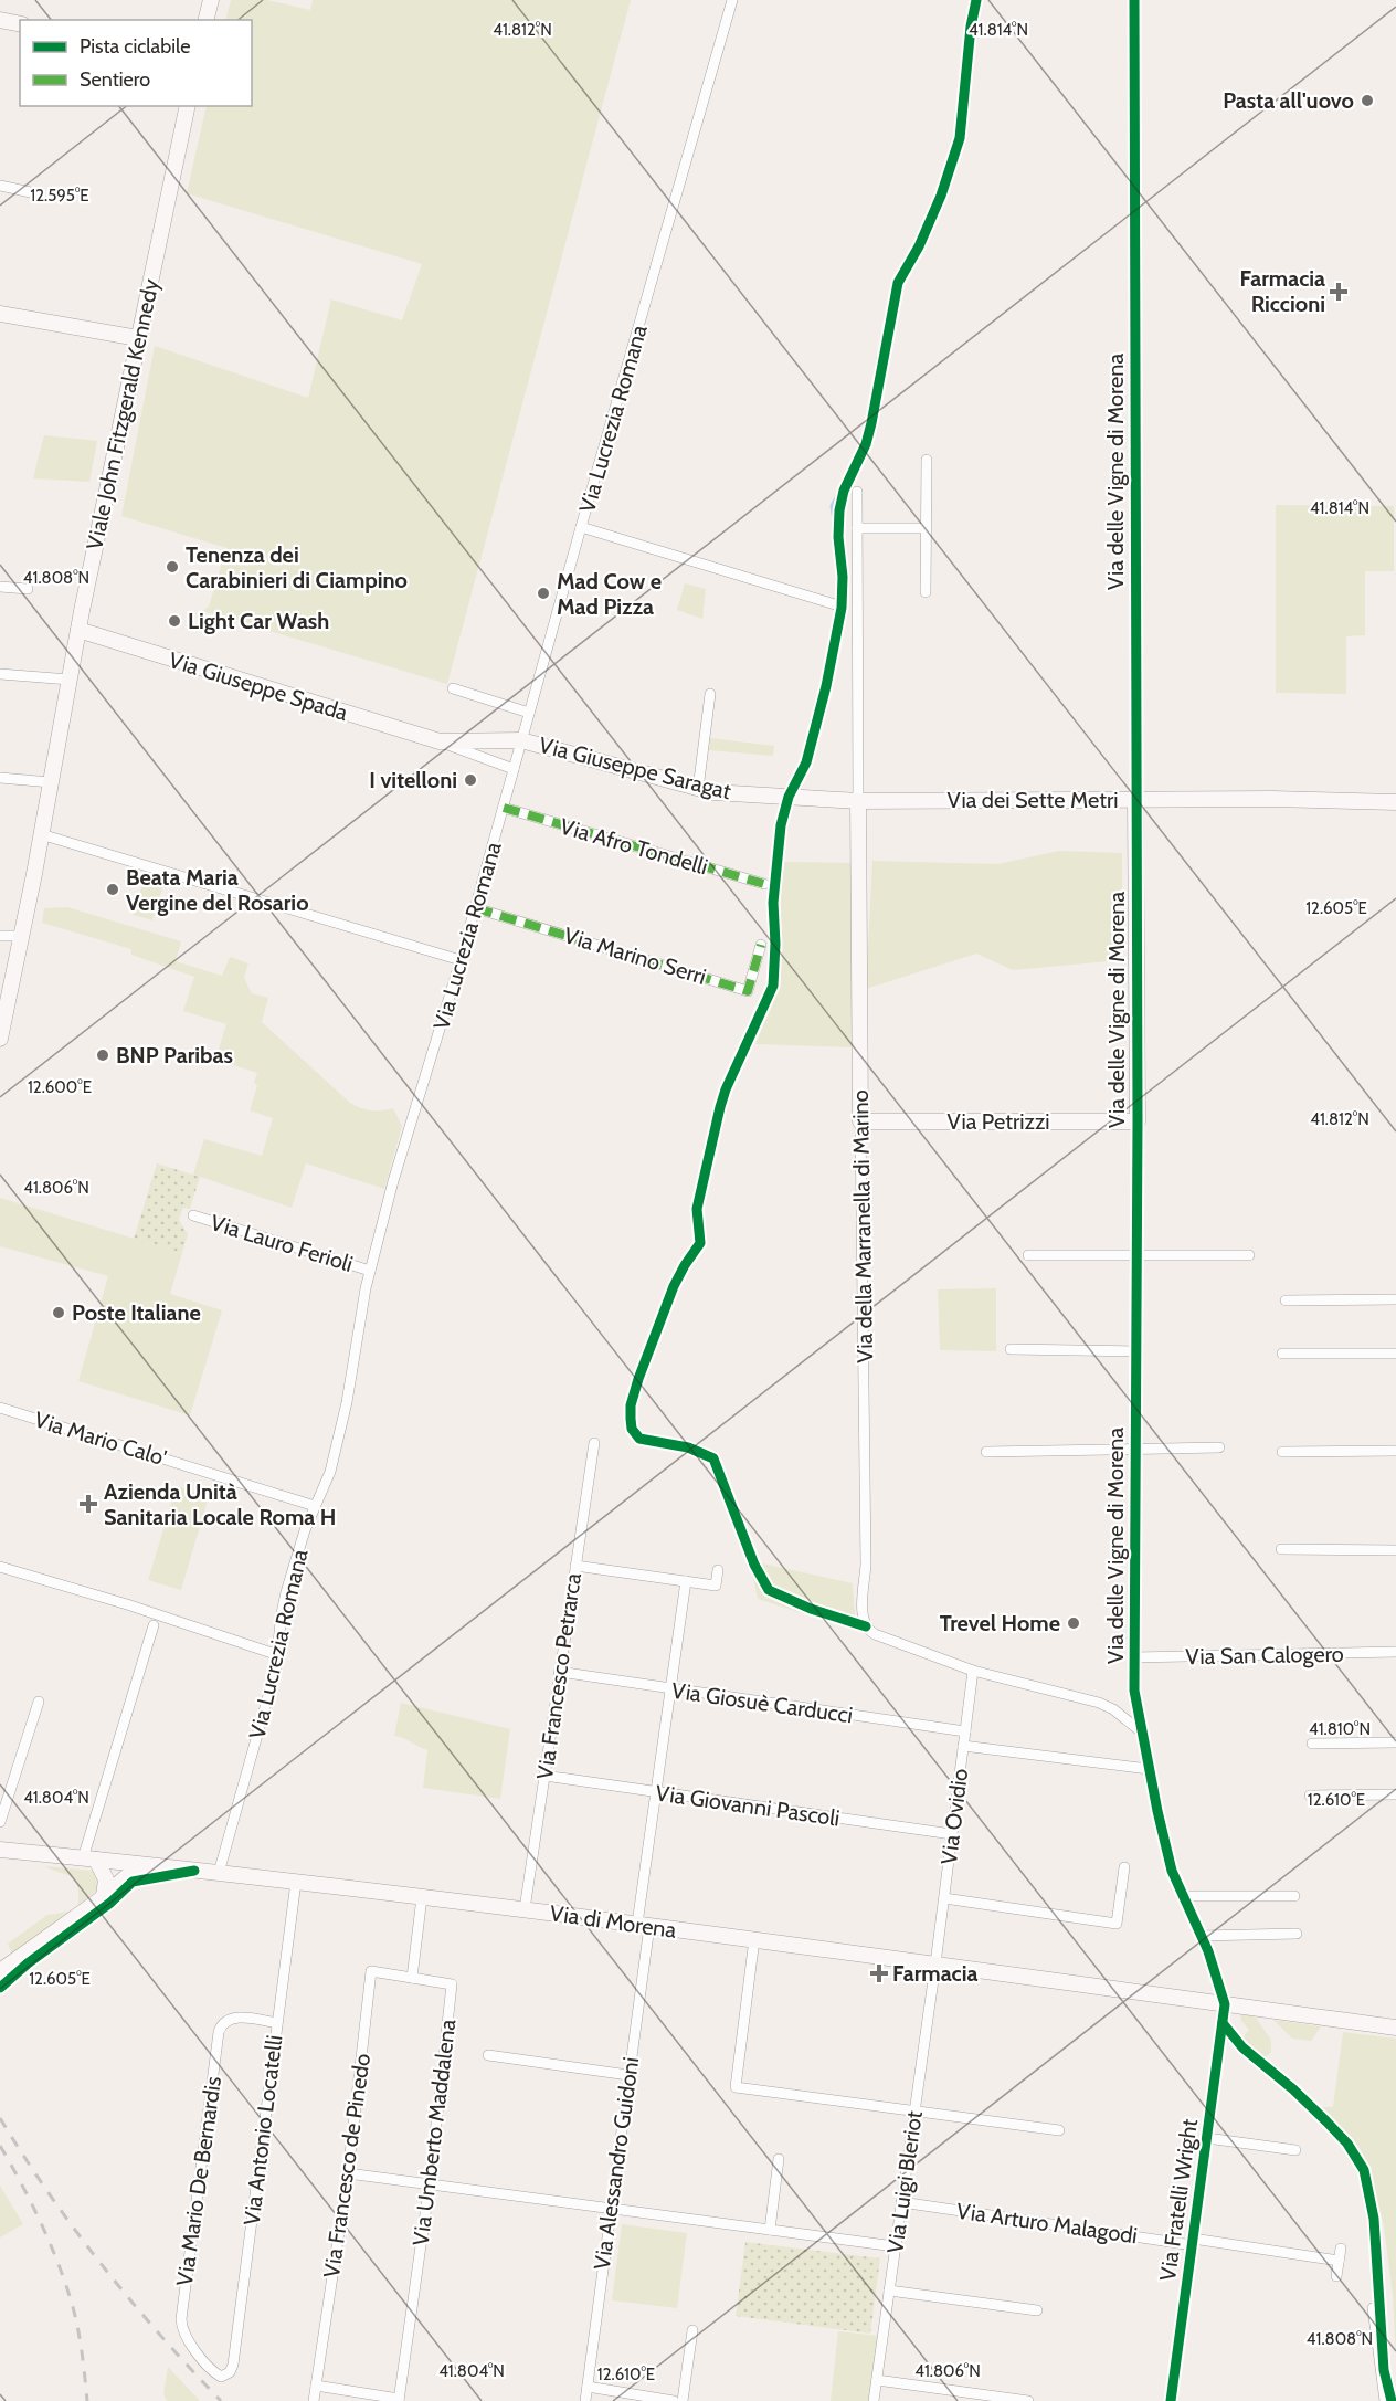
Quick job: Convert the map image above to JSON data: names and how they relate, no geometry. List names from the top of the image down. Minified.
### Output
{"streets":{"street":["Viale John Fitzgerald Kennedy","Via Lucrezia Romana","Via delle Vigne di Morena","Via Giuseppe Spada","Via Giuseppe Saragat","Via dei Sette Metri","Via Afro Tondelli","Via Marino Serri","Via Petrizzi","Via della Marranella di Marino","Via Lauro Ferioli","Via Mario Calo'","Via San Calogero","Via Francesco Petrarca","Via Giosuè Carducci","Via Giovanni Pascoli","Via Ovidio","Via di Morena","Via Antonio Locatelli","Via Umberto Maddalena","Via Alessandro Guidoni","Via Francesco de Pinedo","Via Mario De Bernardis","Via Luigi Bleriot","Via Fratelli Wright","Via Arturo Malagodi"]},"crossings":[["Viale John Fitzgerald Kennedy","Via Giuseppe Spada"],["Via Lucrezia Romana","Via Giuseppe Spada"],["Via Lucrezia Romana","Via Giuseppe Saragat"],["Via Lucrezia Romana","Via Afro Tondelli"],["Via Lucrezia Romana","Via Marino Serri"],["Via Lucrezia Romana","Via Lauro Ferioli"],["Via Lucrezia Romana","Via Mario Calo'"],["Via Lucrezia Romana","Via di Morena"],["Via delle Vigne di Morena","Via dei Sette Metri"],["Via delle Vigne di Morena","Via Petrizzi"],["Via delle Vigne di Morena","Via della Marranella di Marino"],["Via delle Vigne di Morena","Via San Calogero"],["Via delle Vigne di Morena","Via di Morena"],["Via delle Vigne di Morena","Via Fratelli Wright"],["Via Giuseppe Spada","Via Giuseppe Saragat"],["Via Giuseppe Saragat","Via dei Sette Metri"],["Via dei Sette Metri","Via della Marranella di Marino"],["Via Petrizzi","Via della Marranella di Marino"],["Via della Marranella di Marino","Via Ovidio"],["Via Francesco Petrarca","Via Giosuè Carducci"],["Via Francesco Petrarca","Via Giovanni Pascoli"],["Via Francesco Petrarca","Via di Morena"],["Via Giosuè Carducci","Via Ovidio"],["Via Giosuè Carducci","Via Alessandro Guidoni"],["Via Giovanni Pascoli","Via Ovidio"],["Via Giovanni Pascoli","Via Alessandro Guidoni"],["Via Ovidio","Via di Morena"],["Via Ovidio","Via Luigi Bleriot"],["Via di Morena","Via Antonio Locatelli"],["Via di Morena","Via Alessandro Guidoni"],["Via di Morena","Via Luigi Bleriot"],["Via di Morena","Via Fratelli Wright"],["Via Antonio Locatelli","Via Mario De Bernardis"],["Via Umberto Maddalena","Via Francesco de Pinedo"],["Via Luigi Bleriot","Via Arturo Malagodi"],["Via Fratelli Wright","Via Arturo Malagodi"]],"places":{"other":["Pasta all'uovo","Tenenza dei Carabinieri di Ciampino","Mad Cow e Mad Pizza","Light Car Wash","I vitelloni","Beata Maria Vergine del Rosario","BNP Paribas","Poste Italiane","Trevel Home"],"health":["Farmacia Riccioni","Azienda Unità Sanitaria Locale Roma H","Farmacia"]},"legend":["Pista ciclabile","Sentiero"],"coordinates":["41.812°N","41.814°N","12.595°E","41.808°N","12.605°E","12.600°E","41.806°N","41.810°N","41.804°N","12.610°E"]}
